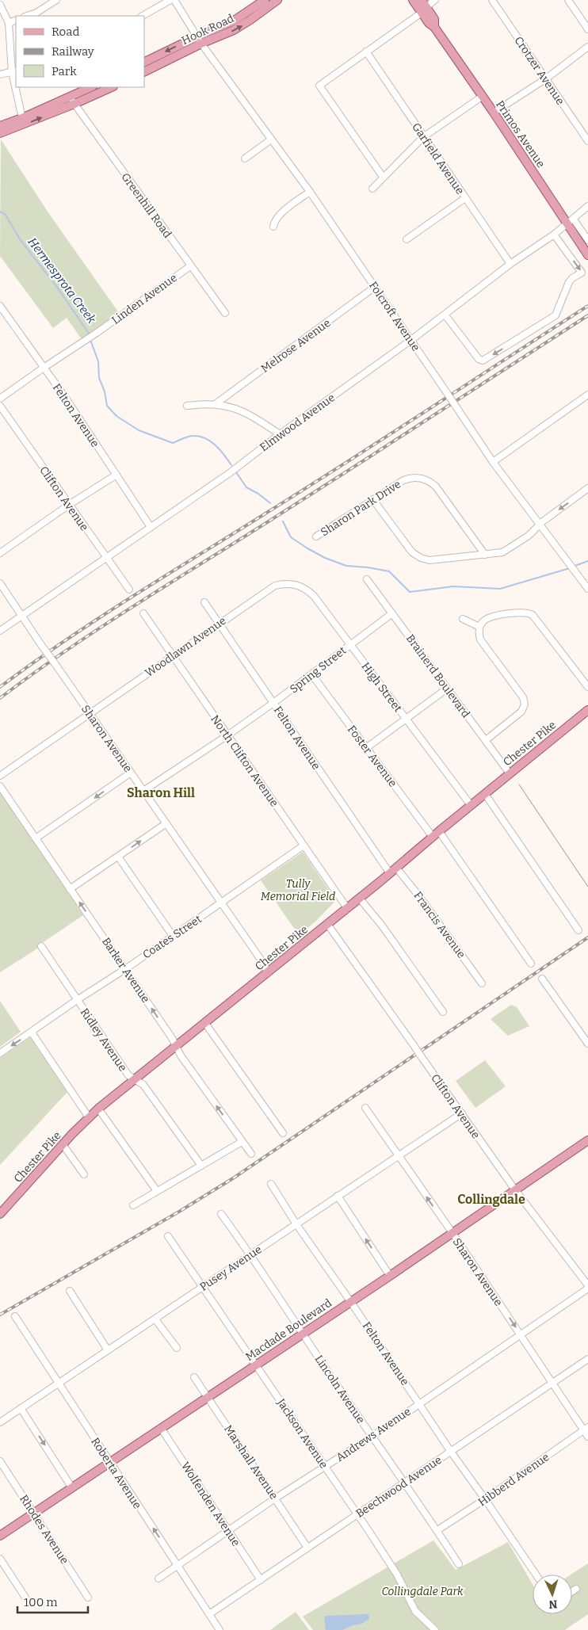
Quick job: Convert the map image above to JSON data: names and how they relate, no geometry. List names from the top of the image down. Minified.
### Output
{"streets":{"main road":["Hook Road","Primos Avenue","Chester Pike","Macdade Boulevard"],"street":["Crotzer Avenue","Garfield Avenue","Greenhill Road","Linden Avenue","Folcroft Avenue","Melrose Avenue","Felton Avenue","Elmwood Avenue","Clifton Avenue","Sharon Park Drive","Woodlawn Avenue","Spring Street","Brainerd Boulevard","High Street","Sharon Avenue","Foster Avenue","North Clifton Avenue","Francis Avenue","Coates Street","Barker Avenue","Ridley Avenue","Pusey Avenue","Lincoln Avenue","Jackson Avenue","Andrews Avenue","Marshall Avenue","Roberta Avenue","Hibberd Avenue","Beechwood Avenue","Wolfenden Avenue","Rhodes Avenue"]},"crossings":[["Hook Road","Folcroft Avenue"],["Primos Avenue","Elmwood Avenue"],["Garfield Avenue","Elmwood Avenue"],["Greenhill Road","Linden Avenue"],["Linden Avenue","Felton Avenue"],["Folcroft Avenue","Melrose Avenue"],["Folcroft Avenue","Elmwood Avenue"],["Felton Avenue","Elmwood Avenue"],["Felton Avenue","Woodlawn Avenue"],["Felton Avenue","Spring Street"],["Felton Avenue","Chester Pike"],["Felton Avenue","Francis Avenue"],["Felton Avenue","Pusey Avenue"],["Felton Avenue","Macdade Boulevard"],["Felton Avenue","Andrews Avenue"],["Felton Avenue","Hibberd Avenue"],["Felton Avenue","Beechwood Avenue"],["Elmwood Avenue","Clifton Avenue"],["Elmwood Avenue","Sharon Avenue"],["Clifton Avenue","Chester Pike"],["Clifton Avenue","Pusey Avenue"],["Clifton Avenue","Macdade Boulevard"],["Woodlawn Avenue","High Street"],["Woodlawn Avenue","Sharon Avenue"],["Woodlawn Avenue","North Clifton Avenue"],["Spring Street","Brainerd Boulevard"],["Spring Street","High Street"],["Spring Street","Sharon Avenue"],["Spring Street","Foster Avenue"],["Spring Street","North Clifton Avenue"],["Brainerd Boulevard","Chester Pike"],["High Street","Chester Pike"],["Sharon Avenue","Chester Pike"],["Sharon Avenue","Coates Street"],["Sharon Avenue","Pusey Avenue"],["Sharon Avenue","Macdade Boulevard"],["Sharon Avenue","Andrews Avenue"],["Sharon Avenue","Hibberd Avenue"],["Sharon Avenue","Beechwood Avenue"],["Chester Pike","Foster Avenue"],["Chester Pike","North Clifton Avenue"],["Chester Pike","Francis Avenue"],["Chester Pike","Barker Avenue"],["Chester Pike","Ridley Avenue"],["North Clifton Avenue","Coates Street"],["Coates Street","Barker Avenue"],["Coates Street","Ridley Avenue"],["Pusey Avenue","Lincoln Avenue"],["Pusey Avenue","Jackson Avenue"],["Pusey Avenue","Roberta Avenue"],["Macdade Boulevard","Lincoln Avenue"],["Macdade Boulevard","Jackson Avenue"],["Macdade Boulevard","Marshall Avenue"],["Macdade Boulevard","Roberta Avenue"],["Macdade Boulevard","Wolfenden Avenue"],["Macdade Boulevard","Rhodes Avenue"],["Lincoln Avenue","Andrews Avenue"],["Lincoln Avenue","Hibberd Avenue"],["Lincoln Avenue","Beechwood Avenue"],["Jackson Avenue","Andrews Avenue"],["Jackson Avenue","Beechwood Avenue"],["Andrews Avenue","Marshall Avenue"],["Andrews Avenue","Roberta Avenue"],["Andrews Avenue","Wolfenden Avenue"],["Marshall Avenue","Beechwood Avenue"],["Roberta Avenue","Beechwood Avenue"],["Beechwood Avenue","Wolfenden Avenue"]],"districts":["Sharon Hill","Collingdale"],"water":["Hermesprota Creek"],"parks":["Tully Memorial Field","Collingdale Park"],"legend":["Road","Railway","Park"],"scale_bar":"100 m","north":"bottom"}
